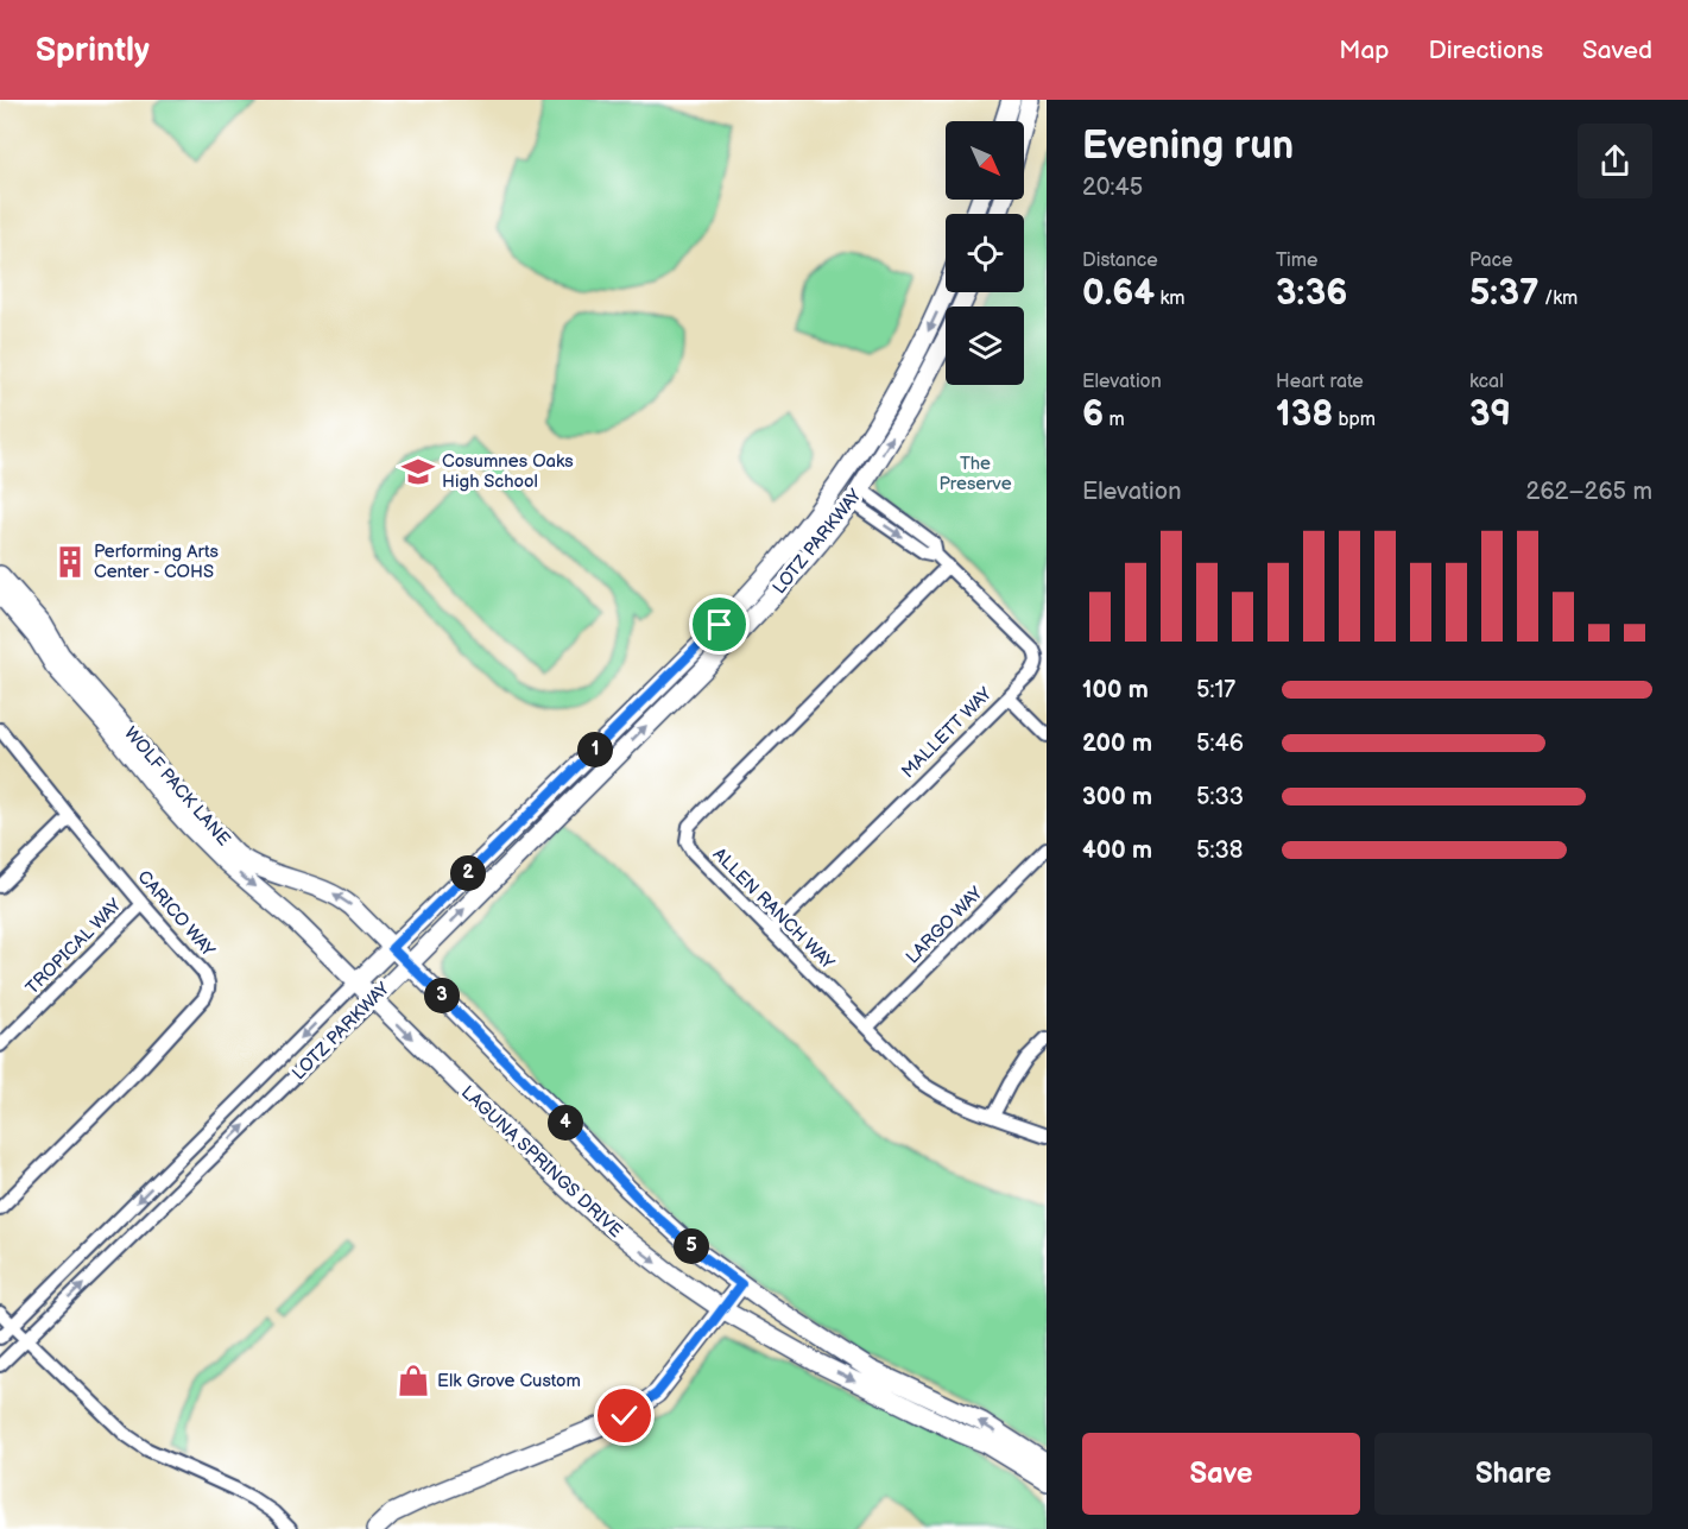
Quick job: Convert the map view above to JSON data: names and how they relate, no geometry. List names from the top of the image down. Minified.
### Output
{"streets":{"street":["LOTZ PARKWAY","MALLETT WAY","WOLF PACK LANE","ALLEN RANCH WAY","CARICO WAY","LARGO WAY","TROPICAL WAY","LAGUNA SPRINGS DRIVE"]},"crossings":[["LOTZ PARKWAY","MALLETT WAY"],["LOTZ PARKWAY","WOLF PACK LANE"],["LOTZ PARKWAY","LAGUNA SPRINGS DRIVE"],["MALLETT WAY","ALLEN RANCH WAY"],["WOLF PACK LANE","LAGUNA SPRINGS DRIVE"],["ALLEN RANCH WAY","LARGO WAY"],["CARICO WAY","TROPICAL WAY"]],"parks":["The Preserve"],"places":{"school or university":["Cosumnes Oaks High School"],"building":["Performing Arts Center - COHS"],"shop":["Elk Grove Custom"]},"north":"bottom right","page":{"header":"Sprintly","nav":["Map","Directions","Saved"],"heading":["Evening run","20:45"],"stats":[["Distance","0.64 km"],["Time","3:36"],["Pace","5:37 /km"],["Elevation","6 m"],["Heart rate","138 bpm"],["kcal","39"]],"chart":["Elevation","262–265 m"],"list":[{"name":"100 m","note":"5:17"},{"name":"200 m","note":"5:46"},{"name":"300 m","note":"5:33"},{"name":"400 m","note":"5:38"}],"pins":["1","2","3","4","5"],"buttons":["Save","Share"]}}
